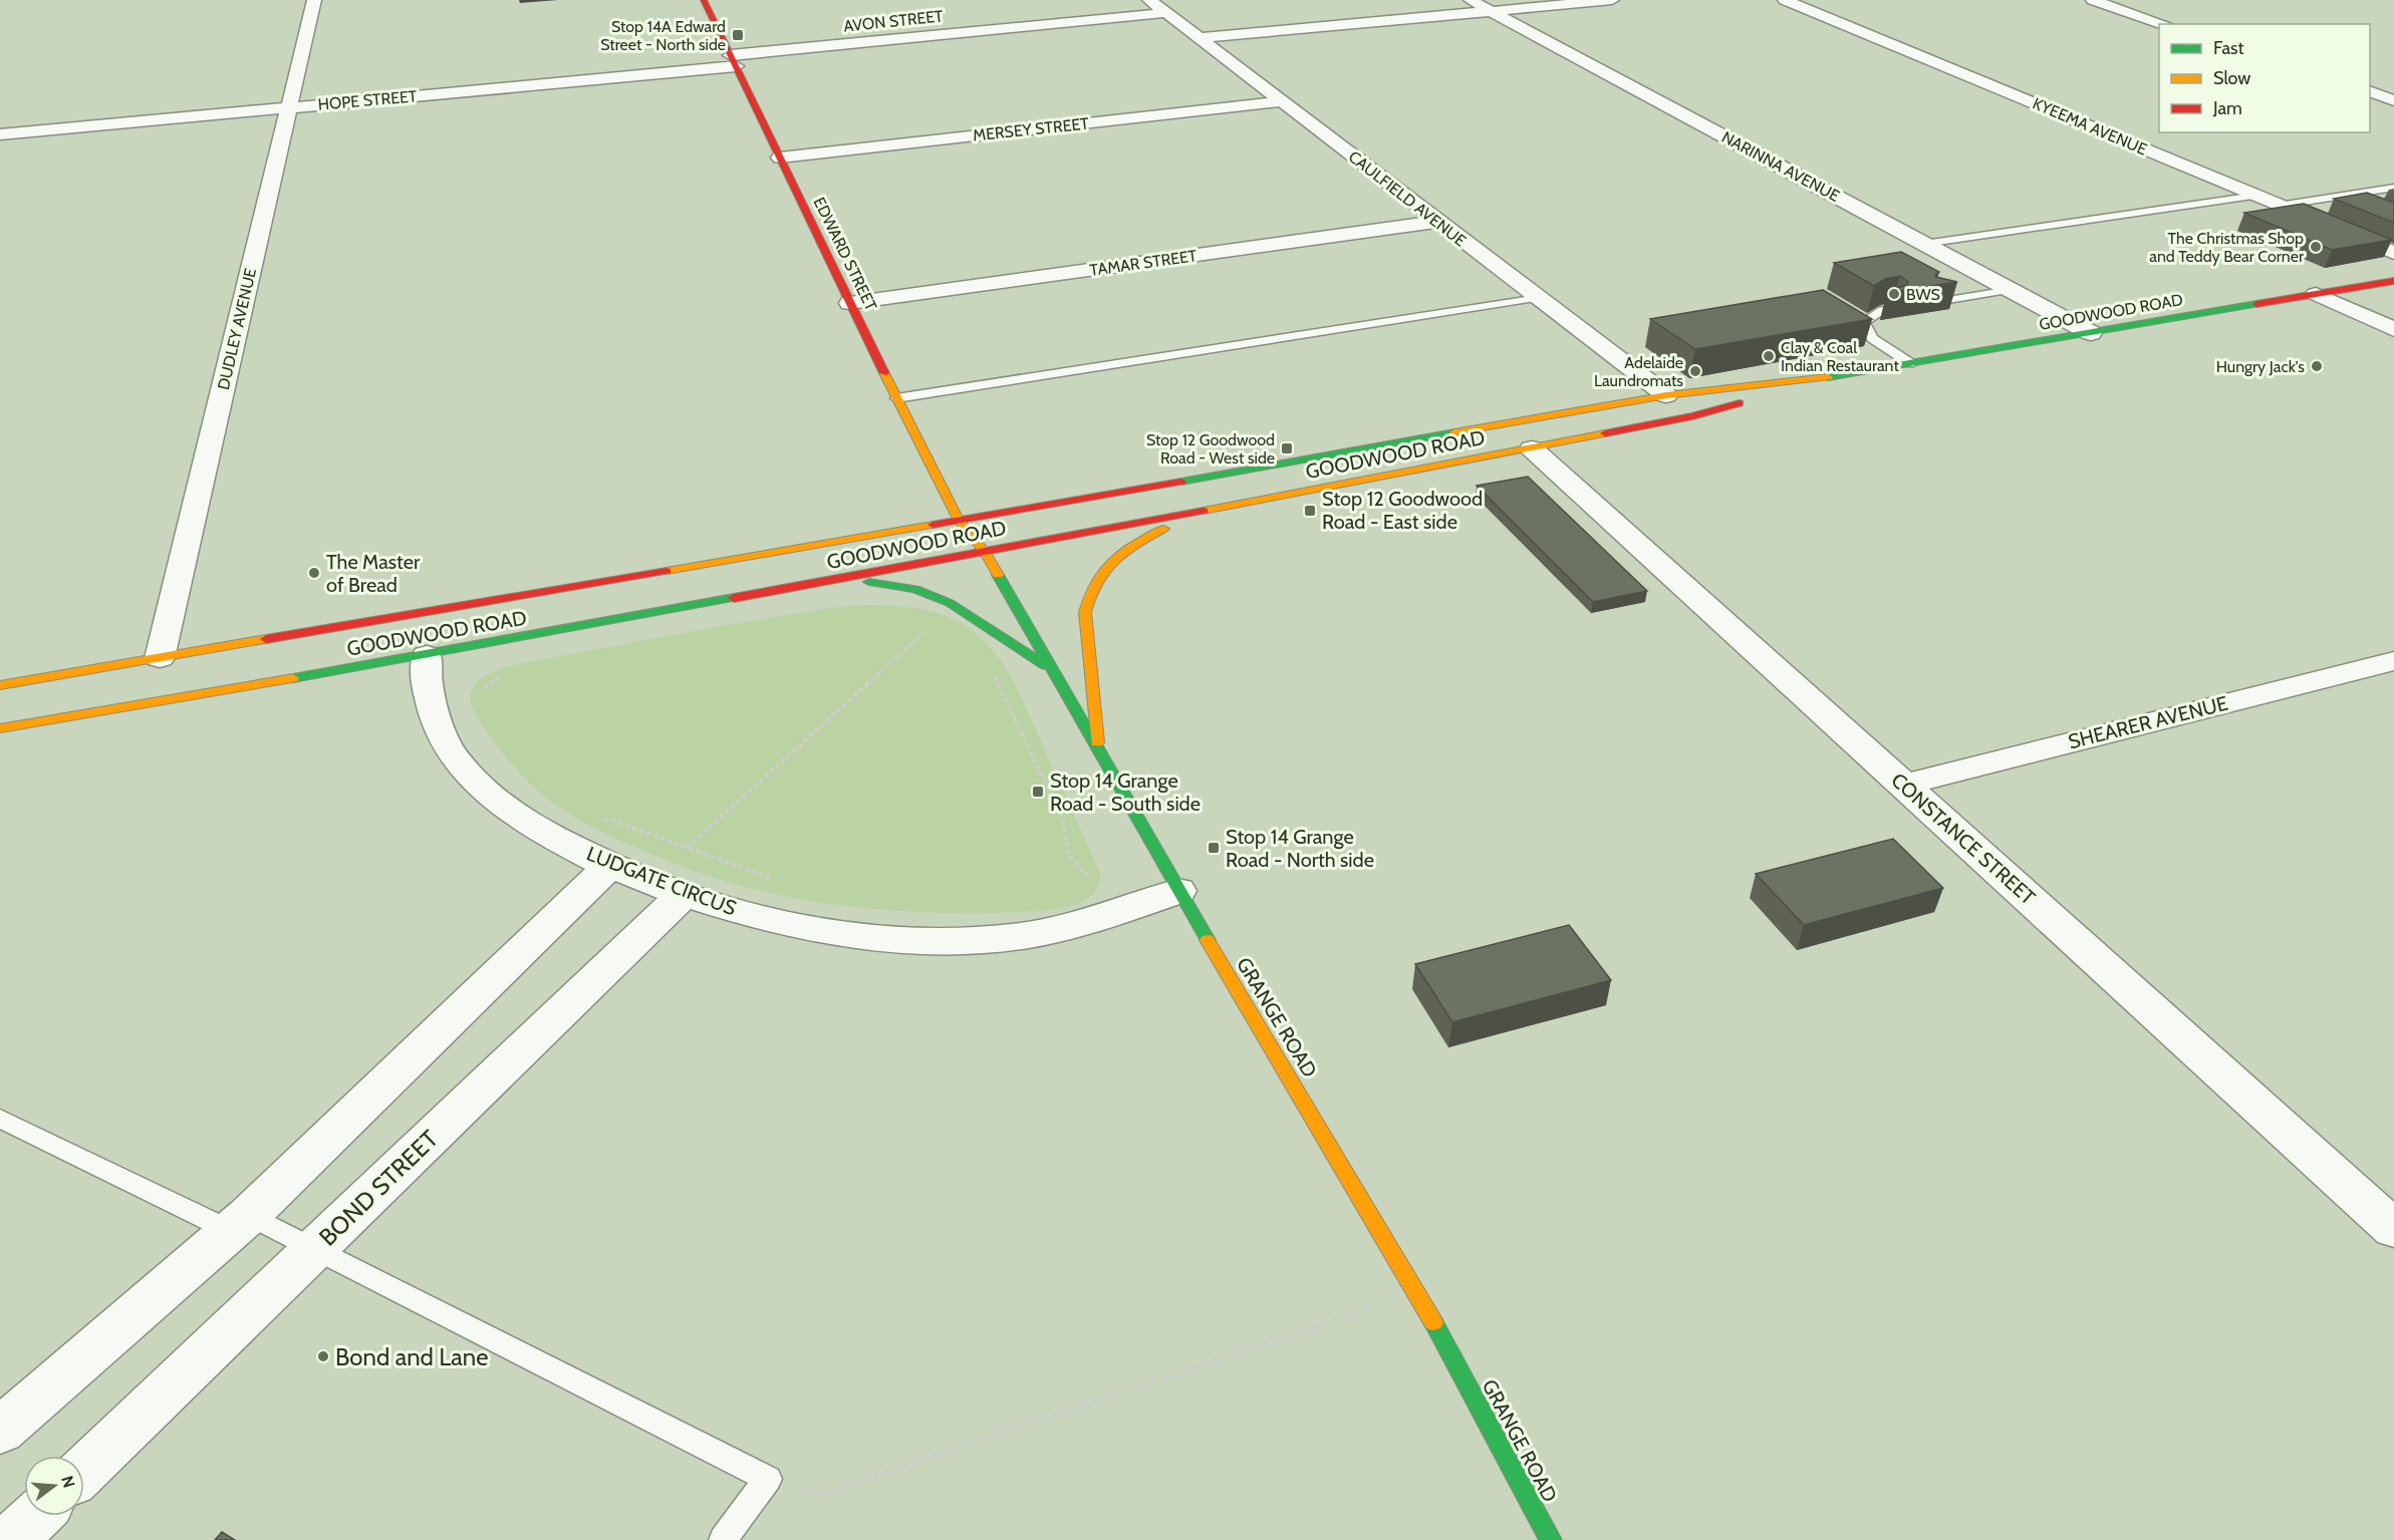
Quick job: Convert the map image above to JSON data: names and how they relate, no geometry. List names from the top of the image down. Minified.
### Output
{"streets":{"main road":["EDWARD STREET","GOODWOOD ROAD","GRANGE ROAD"],"street":["AVON STREET","HOPE STREET","KYEEMA AVENUE","MERSEY STREET","NARINNA AVENUE","CAULFIELD AVENUE","TAMAR STREET","DUDLEY AVENUE","SHEARER AVENUE","CONSTANCE STREET","LUDGATE CIRCUS","BOND STREET"]},"crossings":[["AVON STREET","HOPE STREET"],["AVON STREET","CAULFIELD AVENUE"],["AVON STREET","EDWARD STREET"],["HOPE STREET","EDWARD STREET"],["HOPE STREET","DUDLEY AVENUE"],["MERSEY STREET","CAULFIELD AVENUE"],["MERSEY STREET","EDWARD STREET"],["NARINNA AVENUE","GOODWOOD ROAD"],["CAULFIELD AVENUE","TAMAR STREET"],["CAULFIELD AVENUE","GOODWOOD ROAD"],["EDWARD STREET","TAMAR STREET"],["EDWARD STREET","GOODWOOD ROAD"],["EDWARD STREET","GRANGE ROAD"],["GOODWOOD ROAD","DUDLEY AVENUE"],["GOODWOOD ROAD","CONSTANCE STREET"],["GOODWOOD ROAD","LUDGATE CIRCUS"],["GOODWOOD ROAD","GRANGE ROAD"],["SHEARER AVENUE","CONSTANCE STREET"],["LUDGATE CIRCUS","GRANGE ROAD"],["LUDGATE CIRCUS","BOND STREET"]],"places":{"transit":["Stop 14A Edward Street - North side","Stop 12 Goodwood Road - West side","Stop 12 Goodwood Road - East side","Stop 14 Grange Road - South side","Stop 14 Grange Road - North side"],"other":["The Christmas Shop and Teddy Bear Corner","BWS","Clay & Coal Indian Restaurant","Hungry Jack's","Adelaide Laundromats","The Master of Bread","Bond and Lane"]},"legend":["Fast","Slow","Jam"],"north":"right"}
